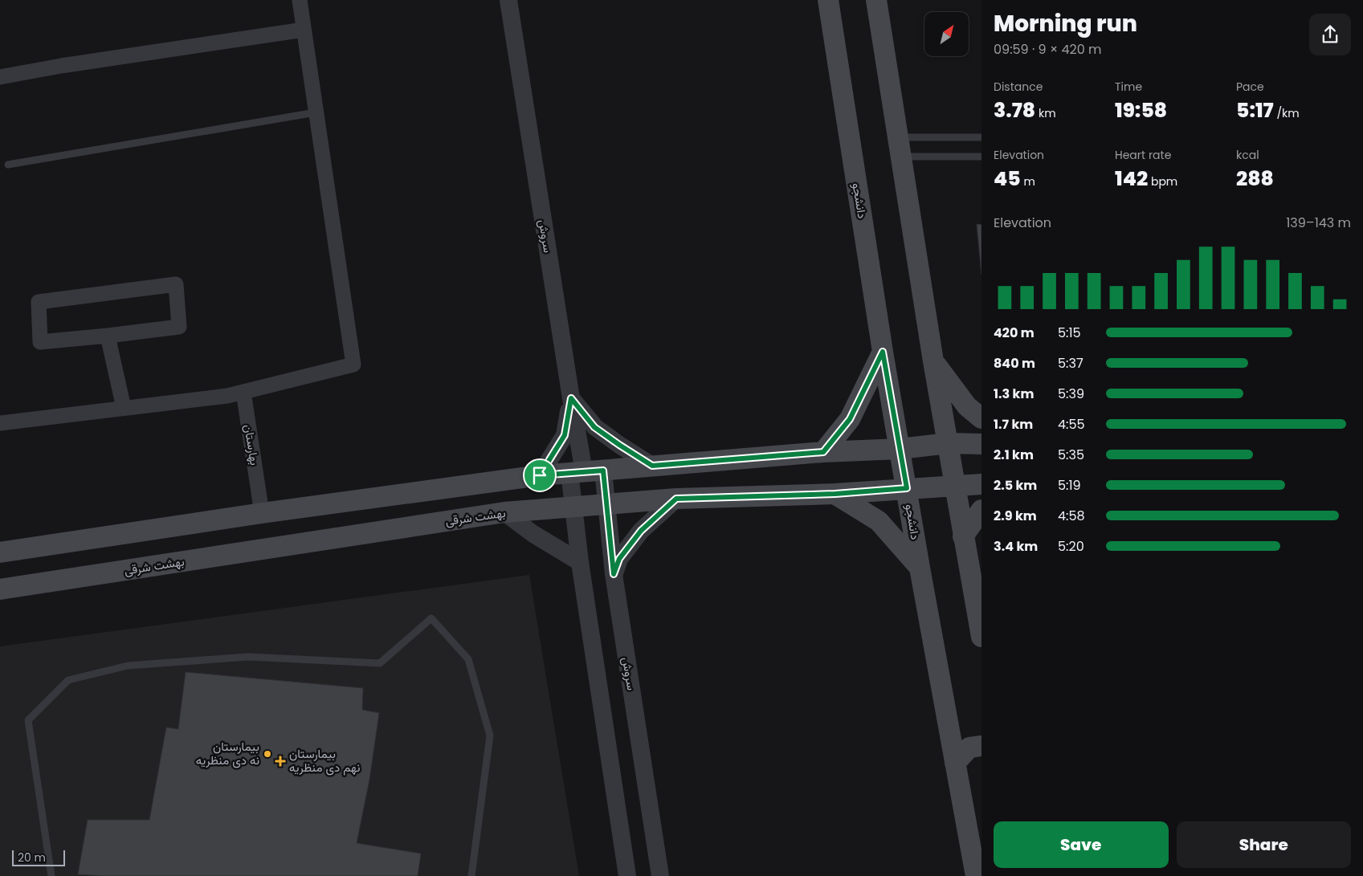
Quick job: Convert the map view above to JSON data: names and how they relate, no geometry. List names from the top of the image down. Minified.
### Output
{"streets":{"main road":["دانشجو","بهشت شرقی"],"street":["سروش","بهارستان"]},"crossings":[["دانشجو","بهشت شرقی"],["سروش","بهشت شرقی"]],"places":{"other":["بیمارستان نه دی منظریه"],"health":["بیمارستان نهم دی منظریه"]},"scale_bar":"20 m","north":"top right","page":{"heading":["Morning run","09:59 · 9 × 420 m"],"stats":[["Distance","3.78 km"],["Time","19:58"],["Pace","5:17 /km"],["Elevation","45 m"],["Heart rate","142 bpm"],["kcal","288"]],"chart":["Elevation","139–143 m"],"list":[{"name":"420 m","note":"5:15"},{"name":"840 m","note":"5:37"},{"name":"1.3 km","note":"5:39"},{"name":"1.7 km","note":"4:55"},{"name":"2.1 km","note":"5:35"},{"name":"2.5 km","note":"5:19"},{"name":"2.9 km","note":"4:58"},{"name":"3.4 km","note":"5:20"}],"buttons":["Save","Share"],"scale":"20 m"}}
